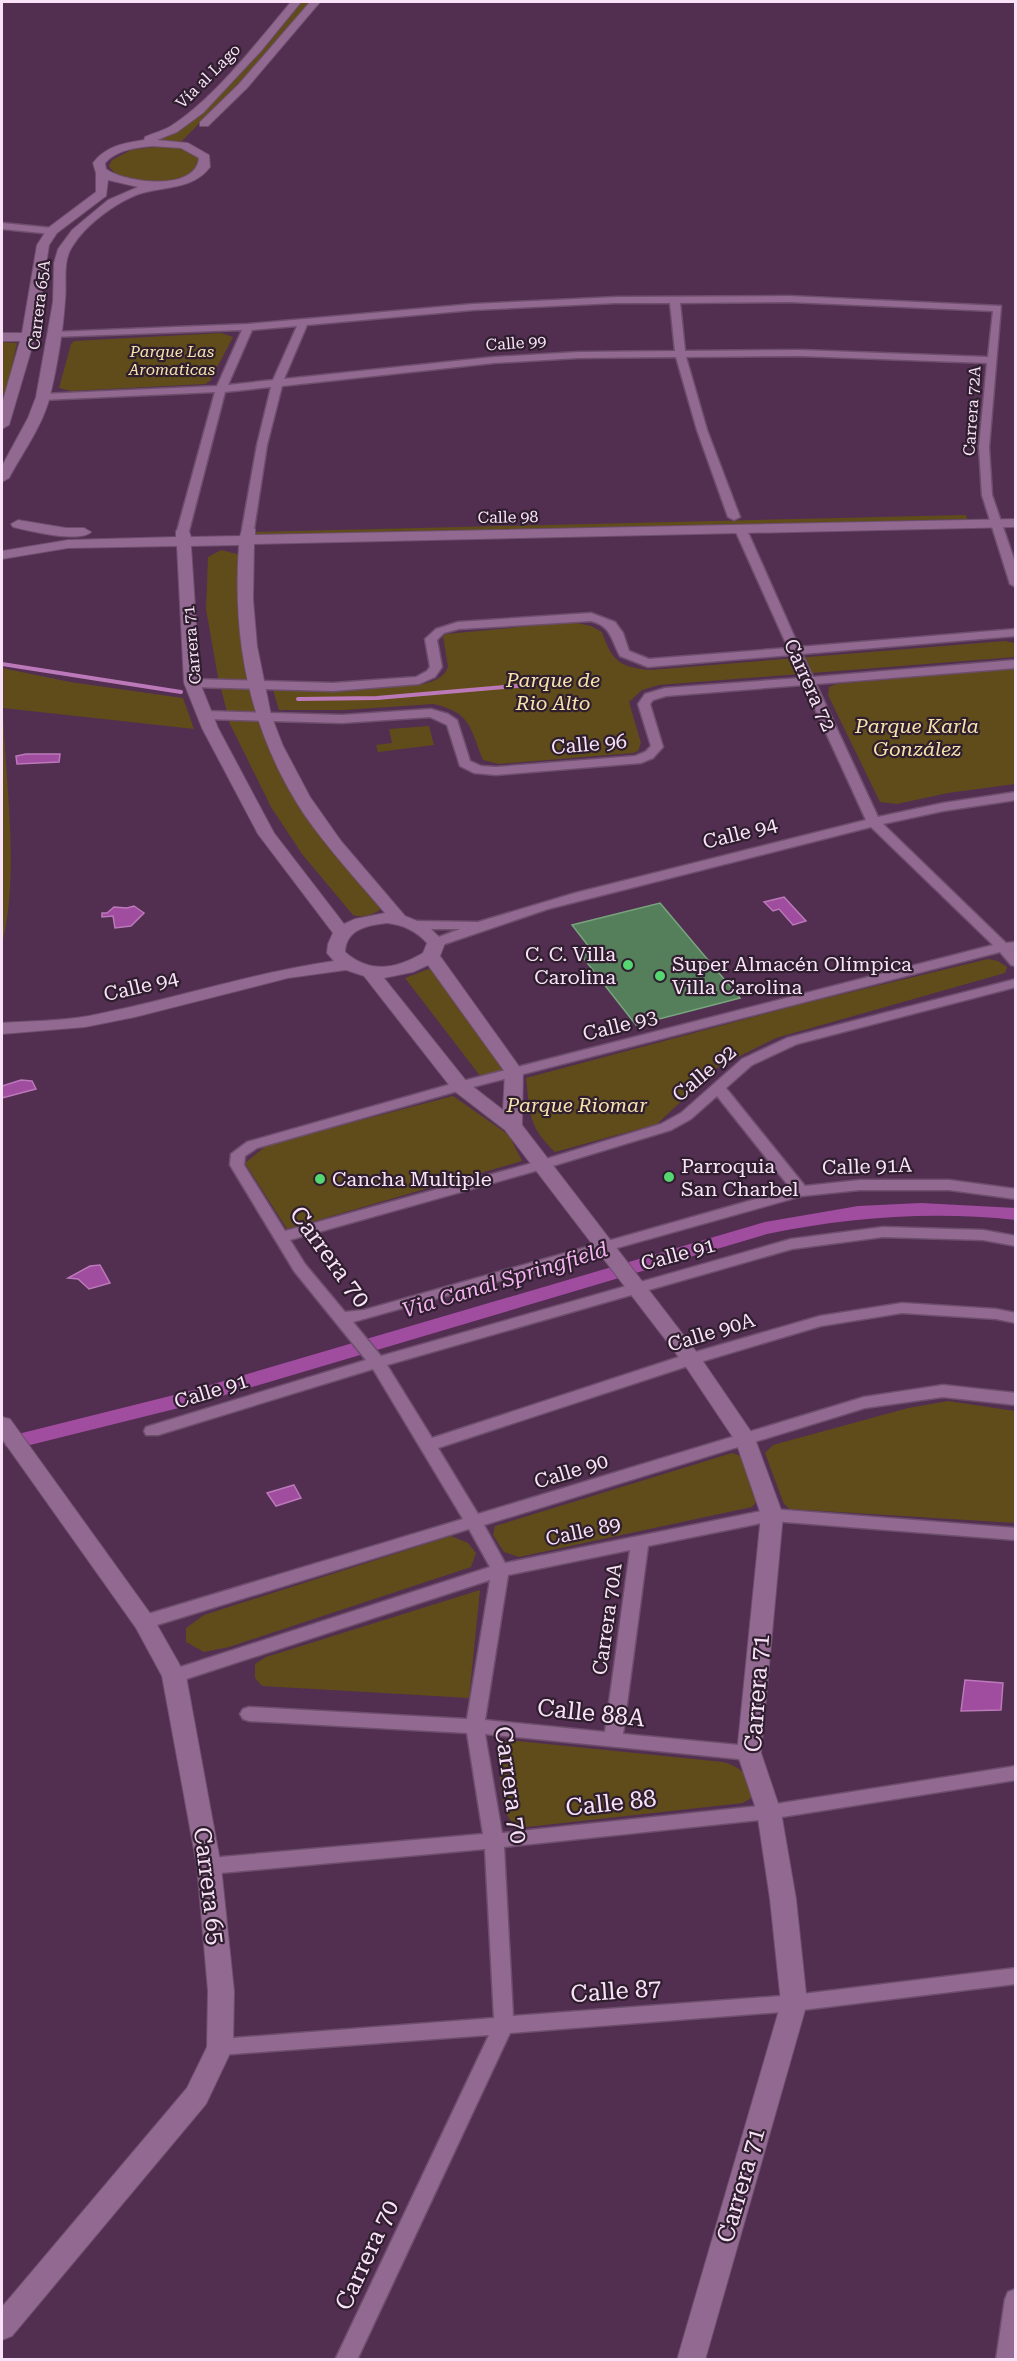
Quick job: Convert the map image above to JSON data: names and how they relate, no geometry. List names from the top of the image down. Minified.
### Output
{"streets":{"street":["Vía al Lago","Carrera 65A","Calle 99","Carrera 72A","Calle 98","Carrera 71","Carrera 72","Calle 96","Calle 94","Calle 93","Calle 92","Calle 91A","Calle 91","Carrera 70","Calle 90A","Calle 90","Calle 89","Carrera 70A","Calle 88A","Calle 88","Carrera 65","Calle 87"]},"crossings":[["Vía al Lago","Carrera 65A"],["Carrera 65A","Calle 99"],["Calle 99","Carrera 72A"],["Calle 99","Carrera 71"],["Calle 99","Carrera 72"],["Carrera 72A","Calle 98"],["Calle 98","Carrera 71"],["Calle 98","Carrera 72"],["Carrera 71","Calle 96"],["Carrera 71","Calle 94"],["Carrera 71","Calle 93"],["Carrera 71","Calle 92"],["Carrera 71","Calle 91A"],["Carrera 71","Calle 91"],["Carrera 71","Calle 90A"],["Carrera 71","Calle 90"],["Carrera 71","Calle 89"],["Carrera 71","Calle 88A"],["Carrera 71","Calle 88"],["Carrera 71","Calle 87"],["Carrera 72","Calle 96"],["Carrera 72","Calle 94"],["Carrera 72","Calle 93"],["Calle 93","Carrera 70"],["Calle 92","Carrera 70"],["Calle 91A","Carrera 70"],["Calle 91","Carrera 70"],["Carrera 70","Calle 90A"],["Carrera 70","Calle 90"],["Carrera 70","Calle 89"],["Carrera 70","Calle 88A"],["Carrera 70","Calle 88"],["Carrera 70","Calle 87"],["Calle 90","Carrera 65"],["Calle 89","Carrera 70A"],["Calle 89","Carrera 65"],["Carrera 70A","Calle 88A"],["Calle 88","Carrera 65"],["Carrera 65","Calle 87"]],"water":["Via Canal Springfield"],"parks":["Parque Las Aromaticas","Parque de Rio Alto","Parque Karla González","Parque Riomar"],"places":["C. C. Villa Carolina","Super Almacén Olímpica Villa Carolina","Parroquia San Charbel","Cancha Multiple"]}
